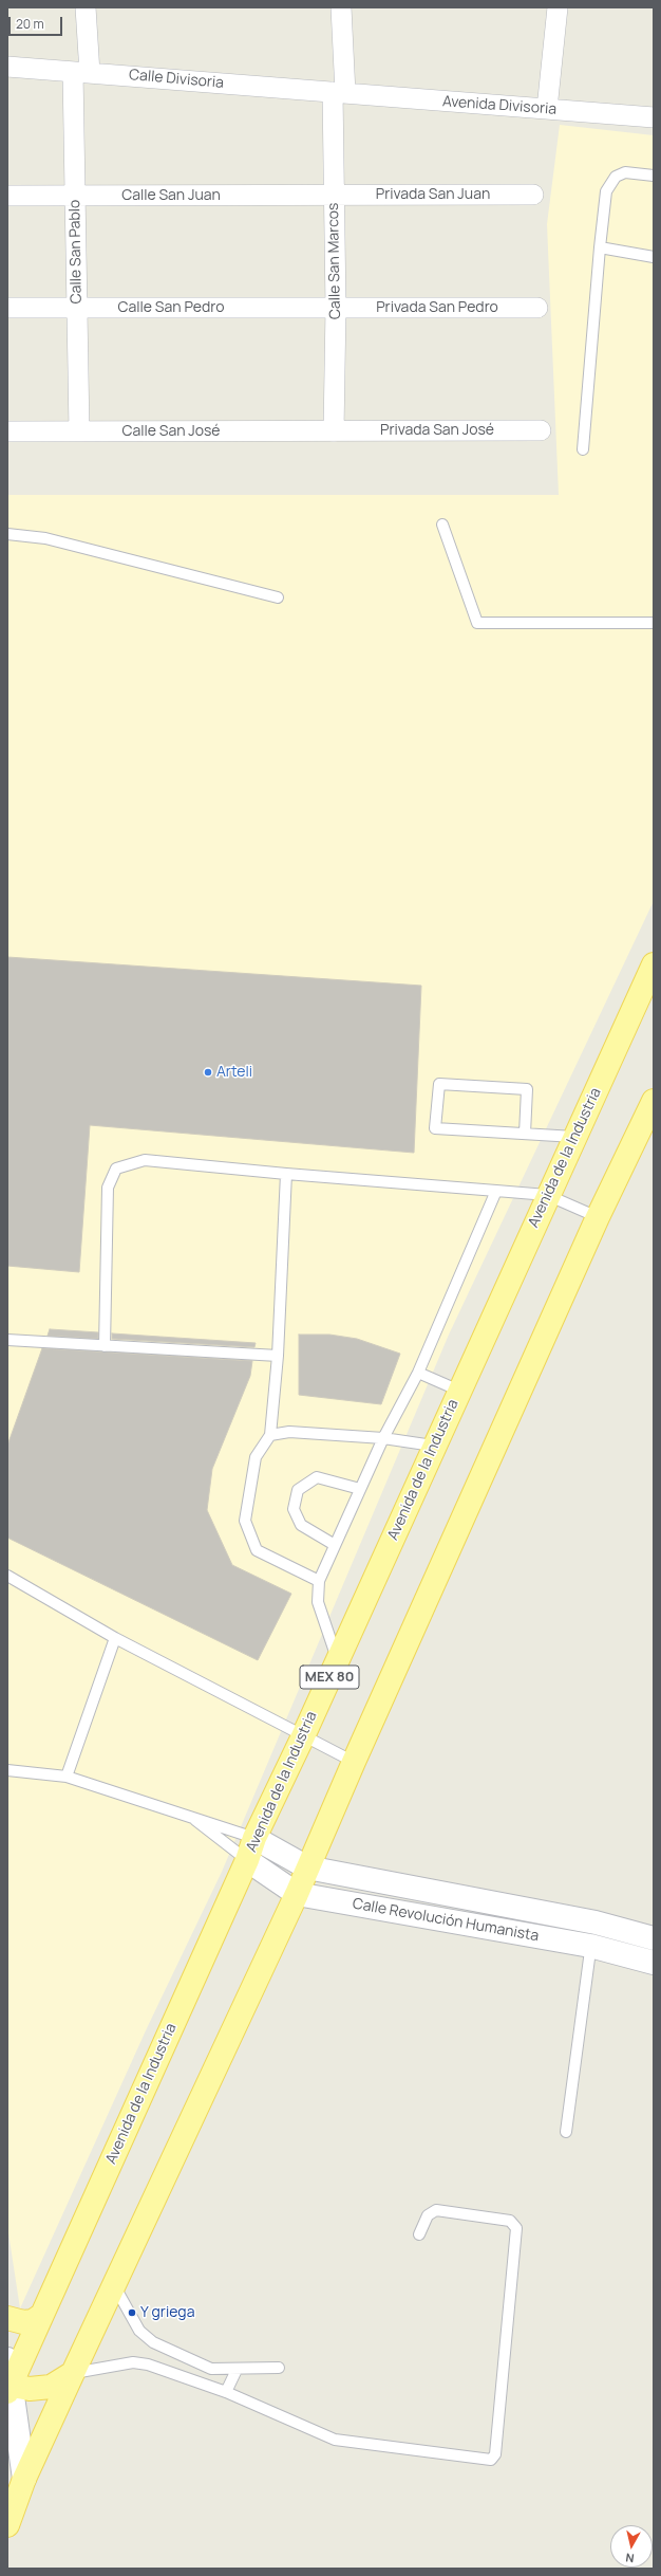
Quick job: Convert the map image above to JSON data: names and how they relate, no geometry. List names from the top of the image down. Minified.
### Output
{"streets":{"main road":["Avenida de la Industria","MEX 80"],"street":["Calle Divisoria","Avenida Divisoria","Privada San Juan","Calle San Juan","Calle San Pablo","Calle San Marcos","Calle San Pedro","Privada San Pedro","Privada San José","Calle San José","Calle Revolución Humanista"]},"crossings":[["Calle Divisoria","Avenida Divisoria"],["Calle Divisoria","Calle San Pablo"],["Calle Divisoria","Calle San Marcos"],["Avenida Divisoria","Calle San Marcos"],["Privada San Juan","Calle San Juan"],["Privada San Juan","Calle San Marcos"],["Calle San Juan","Calle San Pablo"],["Calle San Juan","Calle San Marcos"],["Calle San Pablo","Calle San Pedro"],["Calle San Pablo","Calle San José"],["Calle San Marcos","Calle San Pedro"],["Calle San Marcos","Privada San Pedro"],["Calle San Marcos","Privada San José"],["Calle San Marcos","Calle San José"],["Calle San Pedro","Privada San Pedro"],["Privada San José","Calle San José"],["Avenida de la Industria","Calle Revolución Humanista"]],"places":["Arteli","Y griega"],"scale_bar":"20 m","north":"bottom"}
